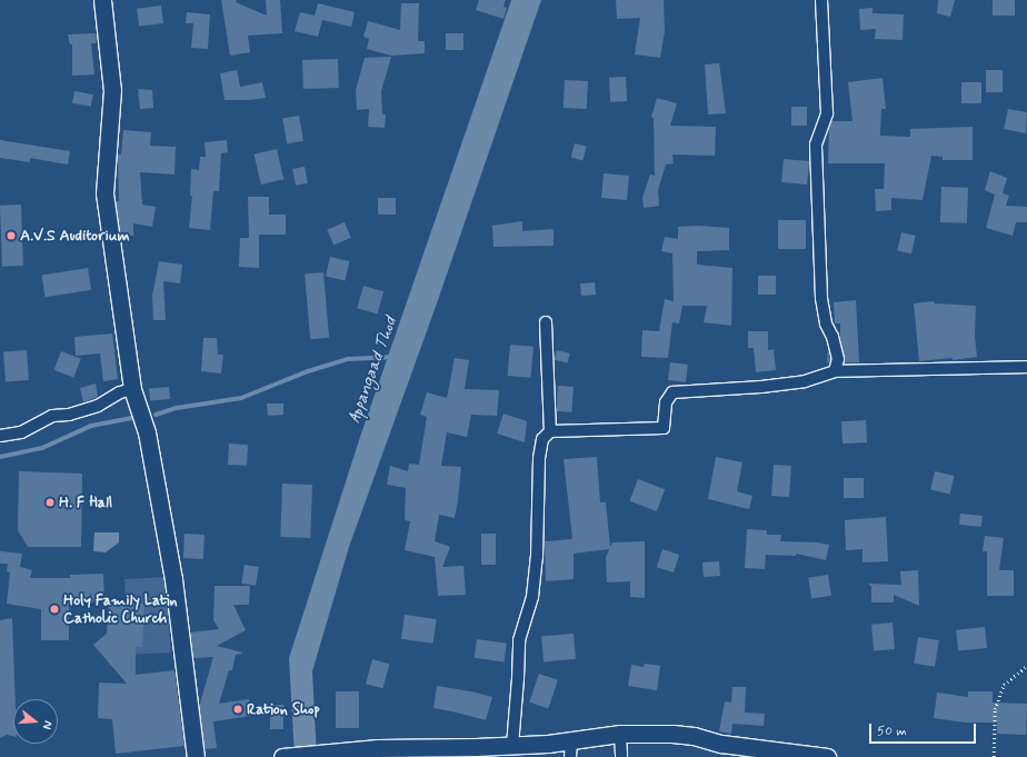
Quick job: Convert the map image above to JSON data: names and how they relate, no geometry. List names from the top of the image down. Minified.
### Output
{"water":["Appangaad Thod"],"places":["A.V.S Auditorium","H. F Hall","Holy Family Latin Catholic Church","Ration Shop"],"scale_bar":"50 m","north":"right"}
